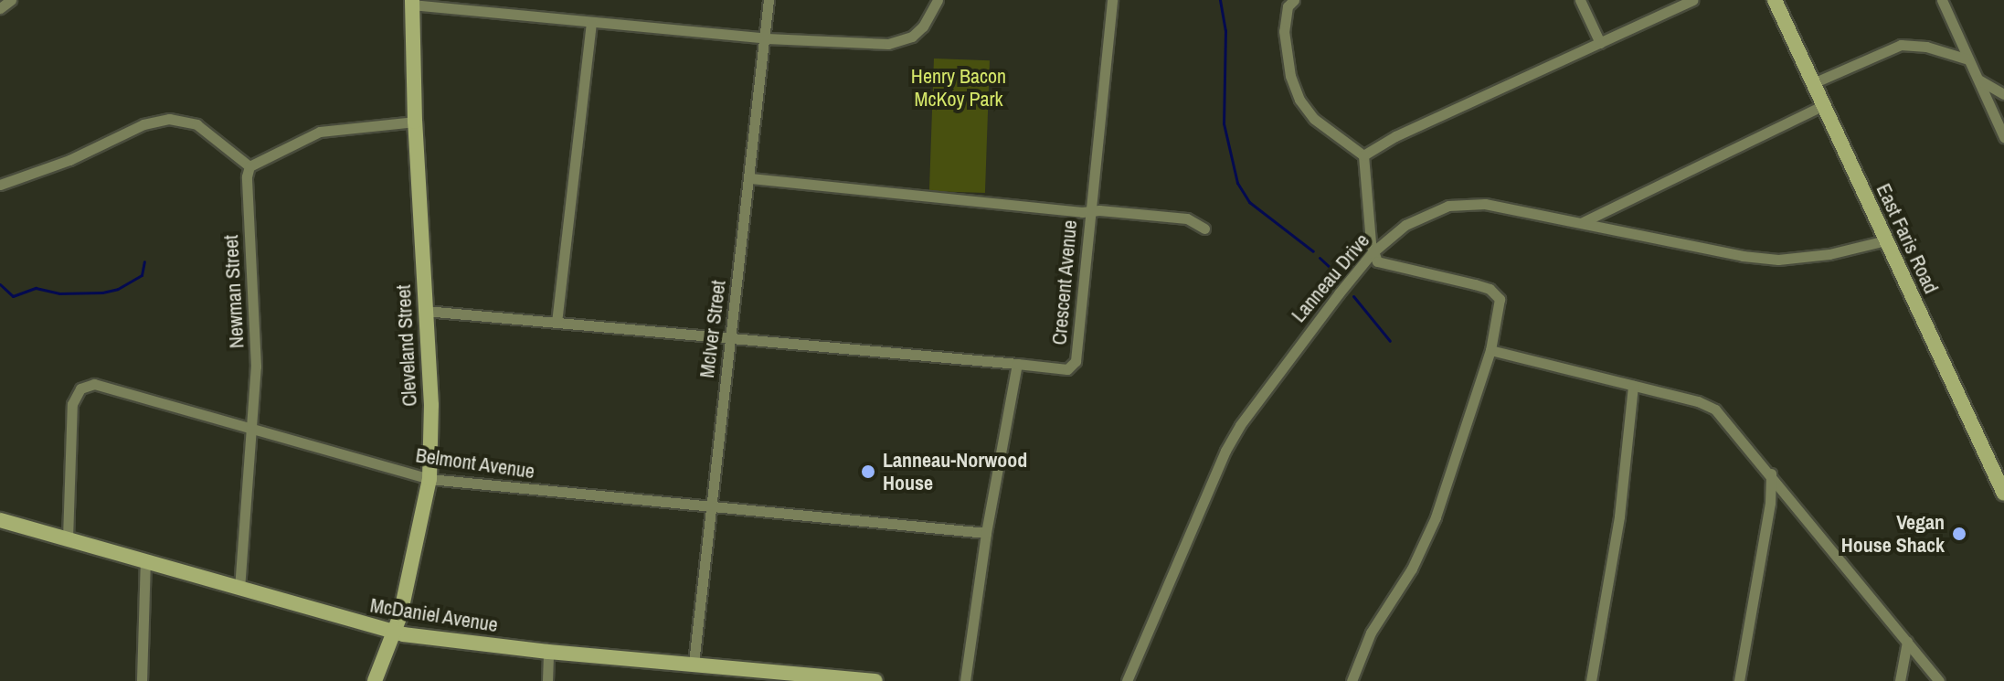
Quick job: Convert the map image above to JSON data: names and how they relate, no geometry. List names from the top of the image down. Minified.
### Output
{"streets":{"street":["East Faris Road","Lanneau Drive","Crescent Avenue","Newman Street","McIver Street","Cleveland Street","Belmont Avenue","McDaniel Avenue"]},"crossings":[["East Faris Road","Lanneau Drive"],["Newman Street","Belmont Avenue"],["Newman Street","McDaniel Avenue"],["McIver Street","Belmont Avenue"],["McIver Street","McDaniel Avenue"],["Cleveland Street","Belmont Avenue"],["Cleveland Street","McDaniel Avenue"],["Belmont Avenue","McDaniel Avenue"]],"parks":["Henry Bacon McKoy Park"],"places":["Lanneau-Norwood House","Vegan House Shack"]}
